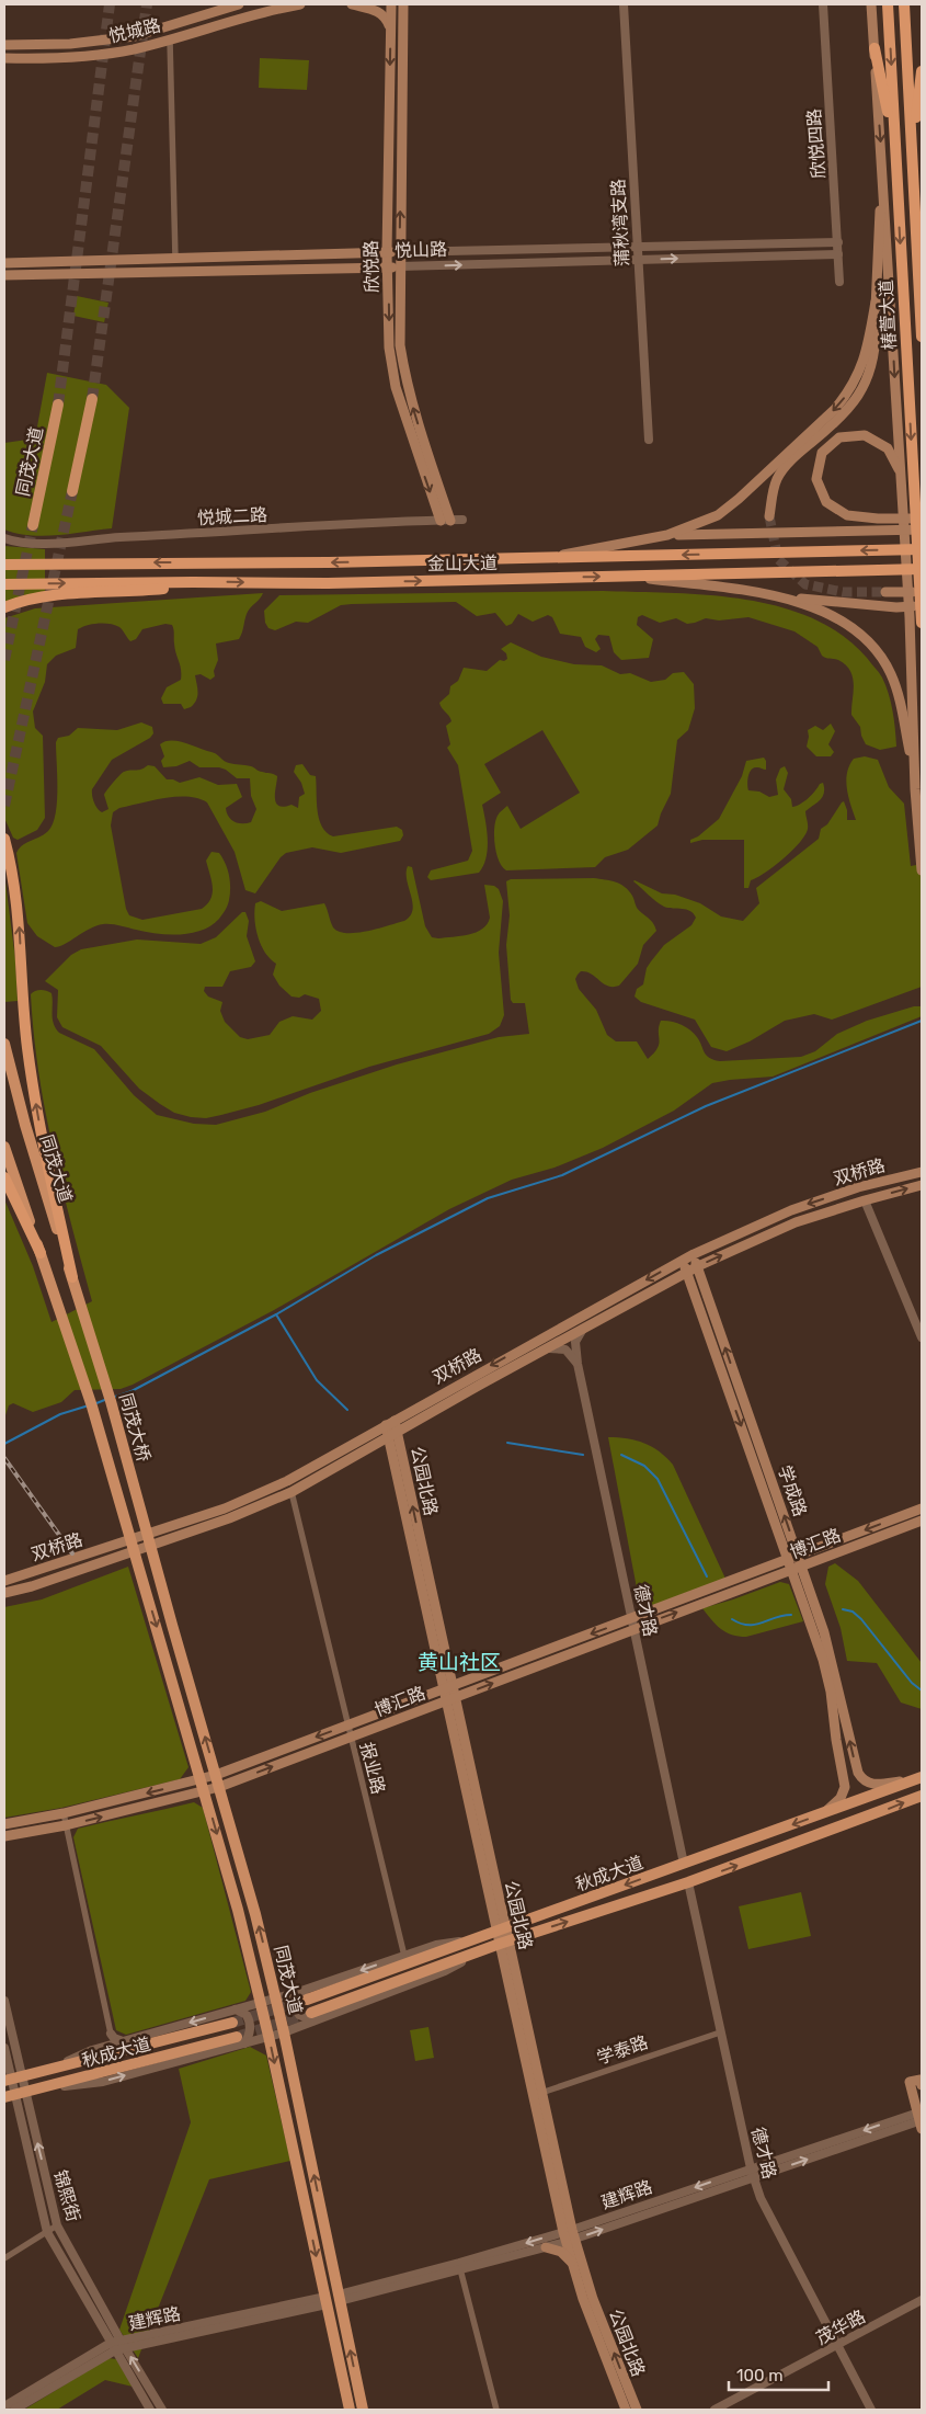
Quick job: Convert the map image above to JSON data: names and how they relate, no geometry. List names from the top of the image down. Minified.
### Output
{"streets":{"highway":["椿萱大道","金山大道"],"main road":["悦城路","悦山路","欣悦路","同茂大道","双桥路","同茂大桥","公园北路","学成路","博汇路","秋成大道"],"street":["欣悦四路","蒲秋湾支路","悦城二路","德才路","报业路","学泰路","建辉路","锦熙街","茂华路"]},"crossings":[["欣悦四路","悦山路"],["蒲秋湾支路","悦山路"],["悦山路","欣悦路"],["欣悦路","悦城二路"],["同茂大道","同茂大桥"],["同茂大道","博汇路"],["同茂大道","建辉路"],["双桥路","公园北路"],["双桥路","学成路"],["双桥路","德才路"],["双桥路","报业路"],["公园北路","博汇路"],["公园北路","秋成大道"],["公园北路","学泰路"],["公园北路","建辉路"],["学成路","博汇路"],["学成路","秋成大道"],["博汇路","德才路"],["博汇路","报业路"],["德才路","秋成大道"],["德才路","学泰路"],["德才路","建辉路"],["德才路","茂华路"],["秋成大道","锦熙街"],["建辉路","锦熙街"]],"districts":["黄山社区"],"scale_bar":"100 m"}
